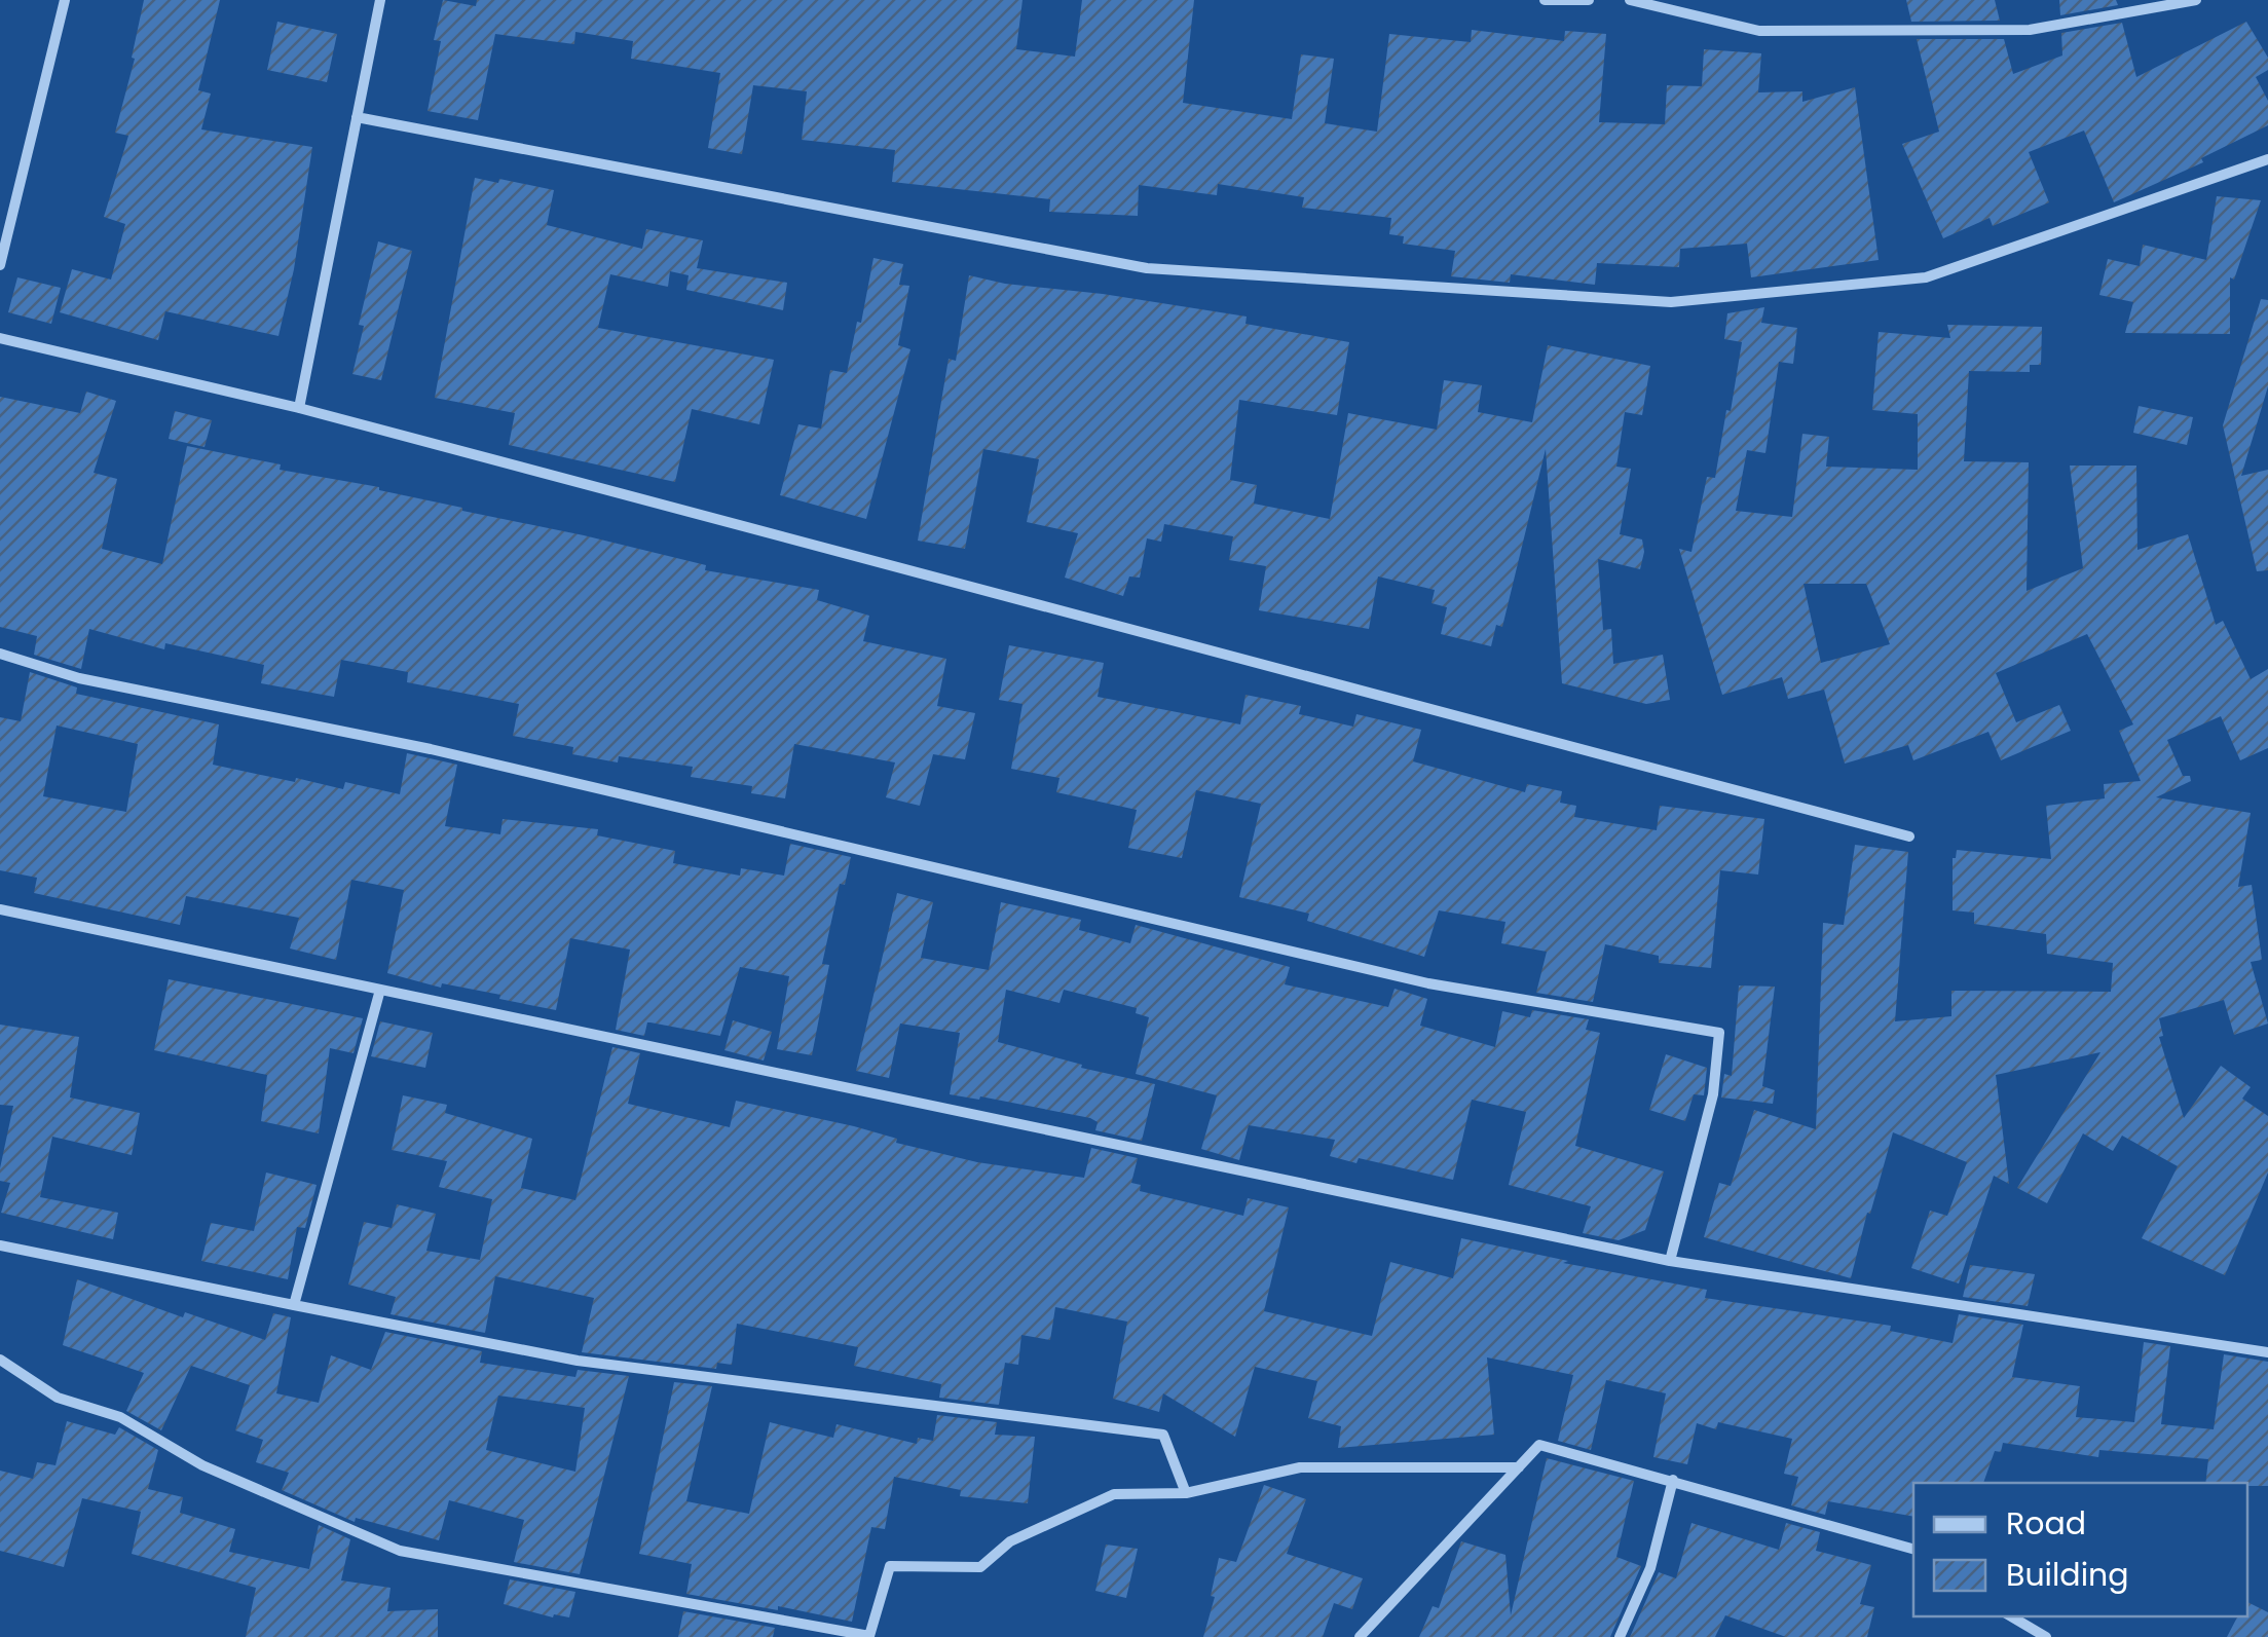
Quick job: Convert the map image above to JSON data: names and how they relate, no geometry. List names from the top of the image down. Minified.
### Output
{"legend":["Road","Building"]}
